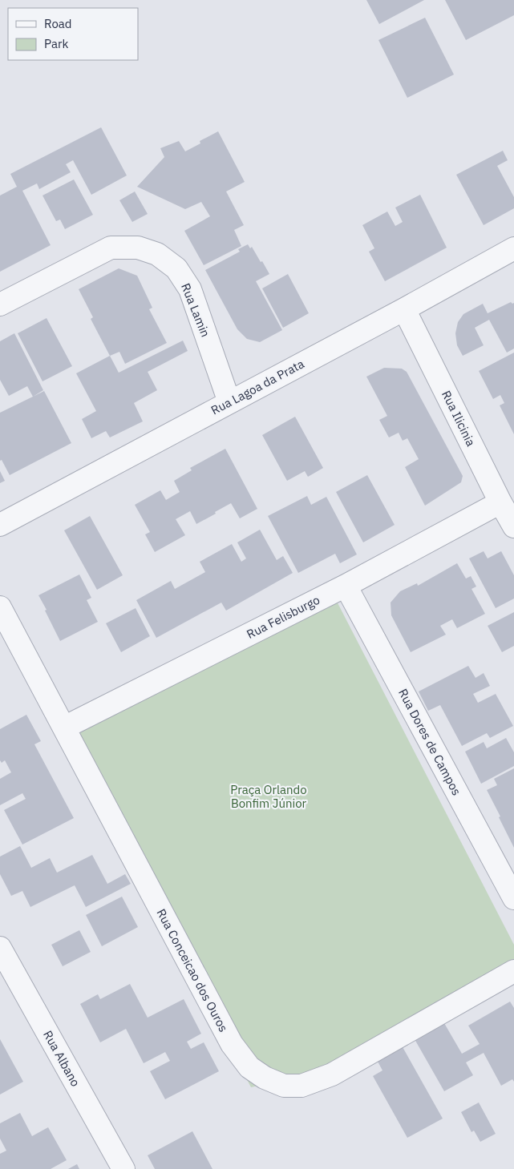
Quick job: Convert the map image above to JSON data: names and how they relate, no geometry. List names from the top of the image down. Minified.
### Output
{"streets":{"street":["Rua Lamin","Rua Lagoa da Prata","Rua Ilicinia","Rua Felisburgo","Rua Dores de Campos","Rua Conceicao dos Ouros","Rua Albano"]},"crossings":[["Rua Lamin","Rua Lagoa da Prata"],["Rua Lagoa da Prata","Rua Ilicinia"],["Rua Ilicinia","Rua Felisburgo"],["Rua Felisburgo","Rua Dores de Campos"],["Rua Felisburgo","Rua Conceicao dos Ouros"]],"parks":["Praça Orlando Bonfim Júnior"],"legend":["Road","Park"]}
